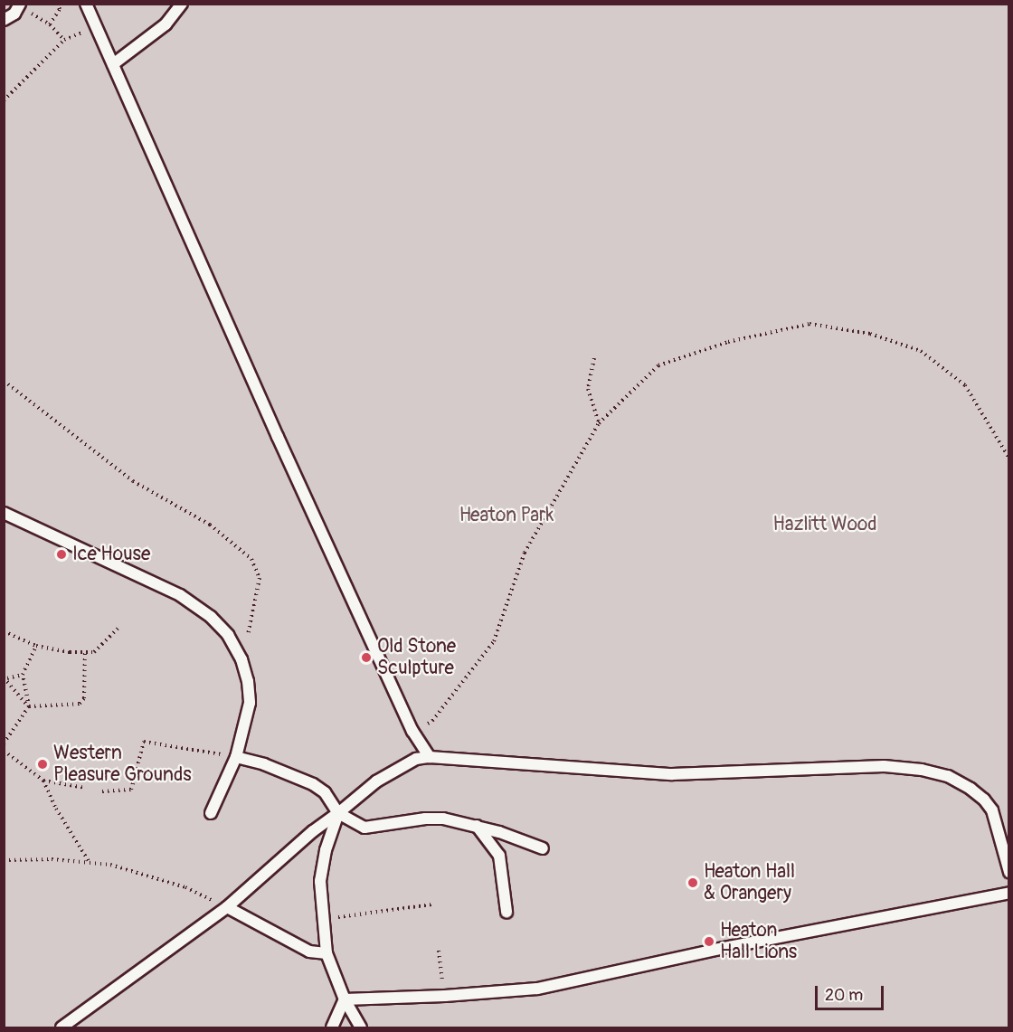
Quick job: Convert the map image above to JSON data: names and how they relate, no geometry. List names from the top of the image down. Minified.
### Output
{"parks":["Heaton Park","Hazlitt Wood"],"places":["Ice House","Old Stone Sculpture","Western Pleasure Grounds","Heaton Hall & Orangery","Heaton Hall Lions"],"scale_bar":"20 m"}
